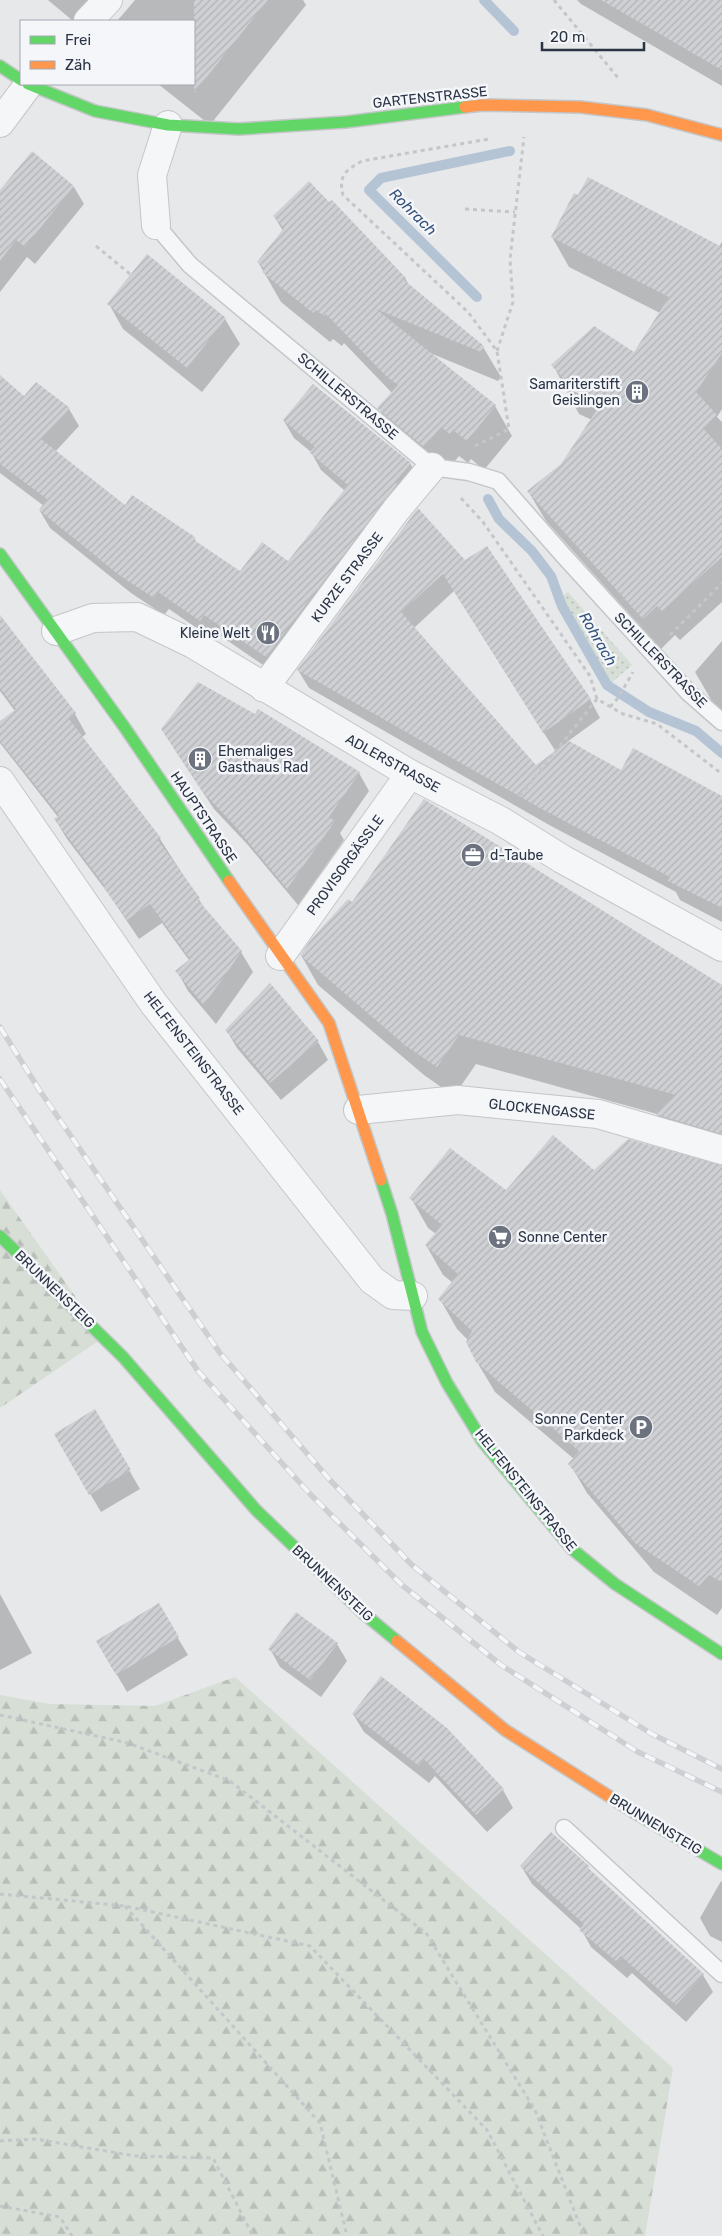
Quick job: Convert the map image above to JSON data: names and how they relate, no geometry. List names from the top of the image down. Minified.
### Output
{"streets":{"street":["GARTENSTRASSE","SCHILLERSTRASSE","KURZE STRASSE","ADLERSTRASSE","HAUPTSTRASSE","PROVISORGÄSSLE","HELFENSTEINSTRASSE","GLOCKENGASSE","BRUNNENSTEIG"]},"crossings":[["GARTENSTRASSE","SCHILLERSTRASSE"],["SCHILLERSTRASSE","KURZE STRASSE"],["KURZE STRASSE","ADLERSTRASSE"],["ADLERSTRASSE","HAUPTSTRASSE"],["ADLERSTRASSE","PROVISORGÄSSLE"],["HAUPTSTRASSE","PROVISORGÄSSLE"],["HAUPTSTRASSE","HELFENSTEINSTRASSE"],["HAUPTSTRASSE","GLOCKENGASSE"],["HELFENSTEINSTRASSE","GLOCKENGASSE"]],"water":["Rohrach"],"places":{"building":["Samariterstift Geislingen","Ehemaliges Gasthaus Rad"],"restaurant":["Kleine Welt"],"office":["d-Taube"],"supermarket":["Sonne Center"],"parking":["Sonne Center Parkdeck"]},"legend":["Frei","Zäh"],"scale_bar":"20 m"}
